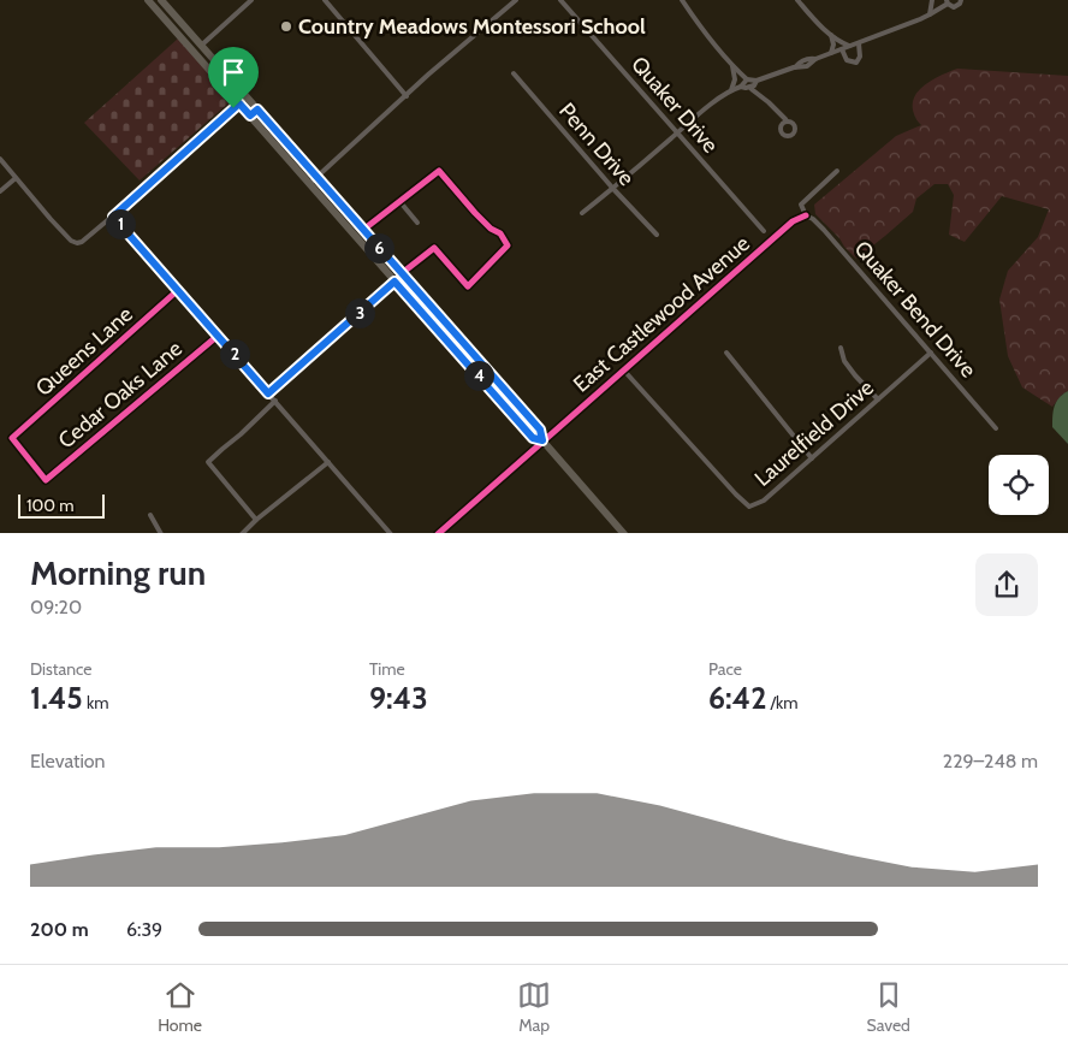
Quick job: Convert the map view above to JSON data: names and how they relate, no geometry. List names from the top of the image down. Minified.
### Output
{"streets":{"street":["Quaker Drive","Penn Drive","Quaker Bend Drive","East Castlewood Avenue","Queens Lane","Cedar Oaks Lane","Laurelfield Drive"]},"crossings":[["Quaker Bend Drive","East Castlewood Avenue"],["Quaker Bend Drive","Laurelfield Drive"],["East Castlewood Avenue","Laurelfield Drive"],["Queens Lane","Cedar Oaks Lane"]],"places":["Country Meadows Montessori School"],"scale_bar":"100 m","page":{"pins":["1","6","3","2","4"],"scale":"100 m","heading":["Morning run","09:20"],"stats":[["Distance","1.45 km"],["Time","9:43"],["Pace","6:42 /km"]],"chart":["Elevation","229–248 m"],"list":[{"name":"200 m","note":"6:39"}],"tabs":["Home","Map","Saved"]}}
